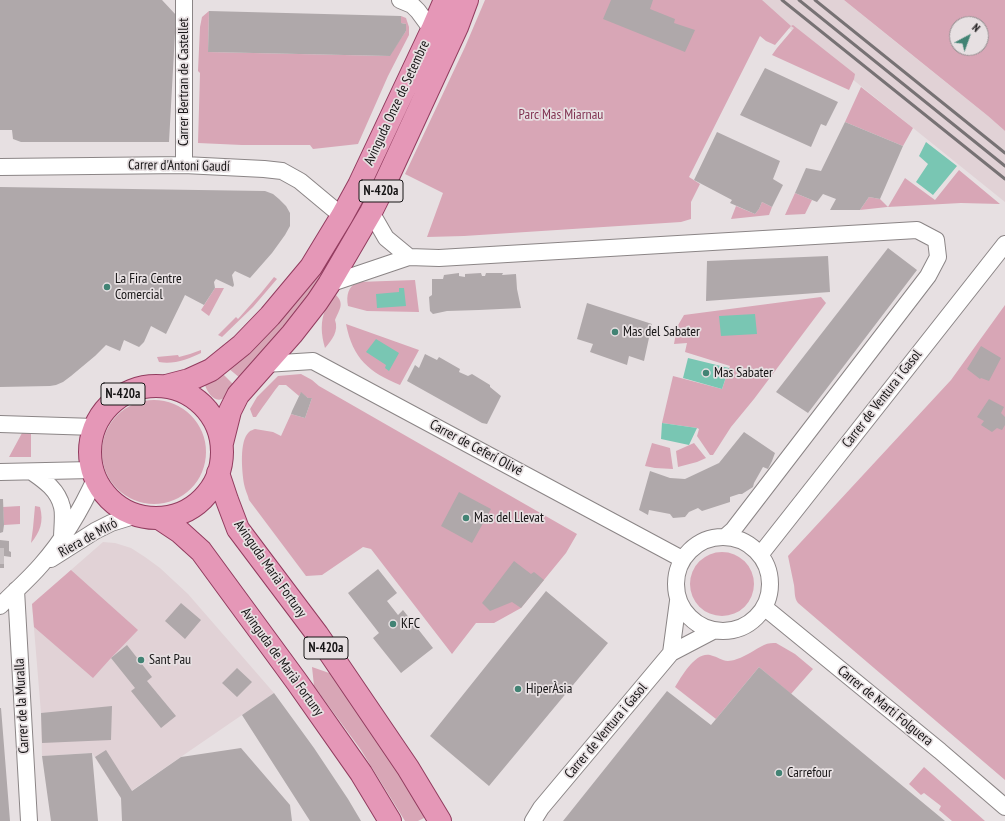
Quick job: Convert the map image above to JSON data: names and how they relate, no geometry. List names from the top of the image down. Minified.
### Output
{"streets":{"main road":["Avinguda Onze de Setembre","N-420a","Avinguda Marià Fortuny","Avinguda de Marià Fortuny"],"street":["Carrer Bertran de Castellet","Carrer d'Antoni Gaudí","Carrer de Ventura i Gasol","Carrer de Ceferí Olivé","Riera de Miró","Carrer de la Muralla","Carrer de Martí Folguera"]},"crossings":[["Carrer Bertran de Castellet","Carrer d'Antoni Gaudí"],["Avinguda Onze de Setembre","Carrer d'Antoni Gaudí"],["Avinguda Onze de Setembre","N-420a"],["Avinguda Onze de Setembre","Carrer de Ceferí Olivé"],["Avinguda Onze de Setembre","Riera de Miró"],["Avinguda Onze de Setembre","Avinguda Marià Fortuny"],["Avinguda Onze de Setembre","Avinguda de Marià Fortuny"],["N-420a","Carrer de Ceferí Olivé"],["N-420a","Riera de Miró"],["N-420a","Avinguda Marià Fortuny"],["N-420a","Avinguda de Marià Fortuny"],["Carrer de Ventura i Gasol","Carrer de Ceferí Olivé"],["Carrer de Ventura i Gasol","Carrer de Martí Folguera"],["Carrer de Ceferí Olivé","Carrer de Martí Folguera"],["Riera de Miró","Avinguda Marià Fortuny"],["Riera de Miró","Avinguda de Marià Fortuny"],["Riera de Miró","Carrer de la Muralla"],["Avinguda Marià Fortuny","Avinguda de Marià Fortuny"]],"parks":["Parc Mas Miarnau"],"places":["La Fira Centre Comercial","Mas del Sabater","Mas Sabater","Mas del Llevat","KFC","Sant Pau","HiperÀsia","Carrefour"],"north":"top right"}
